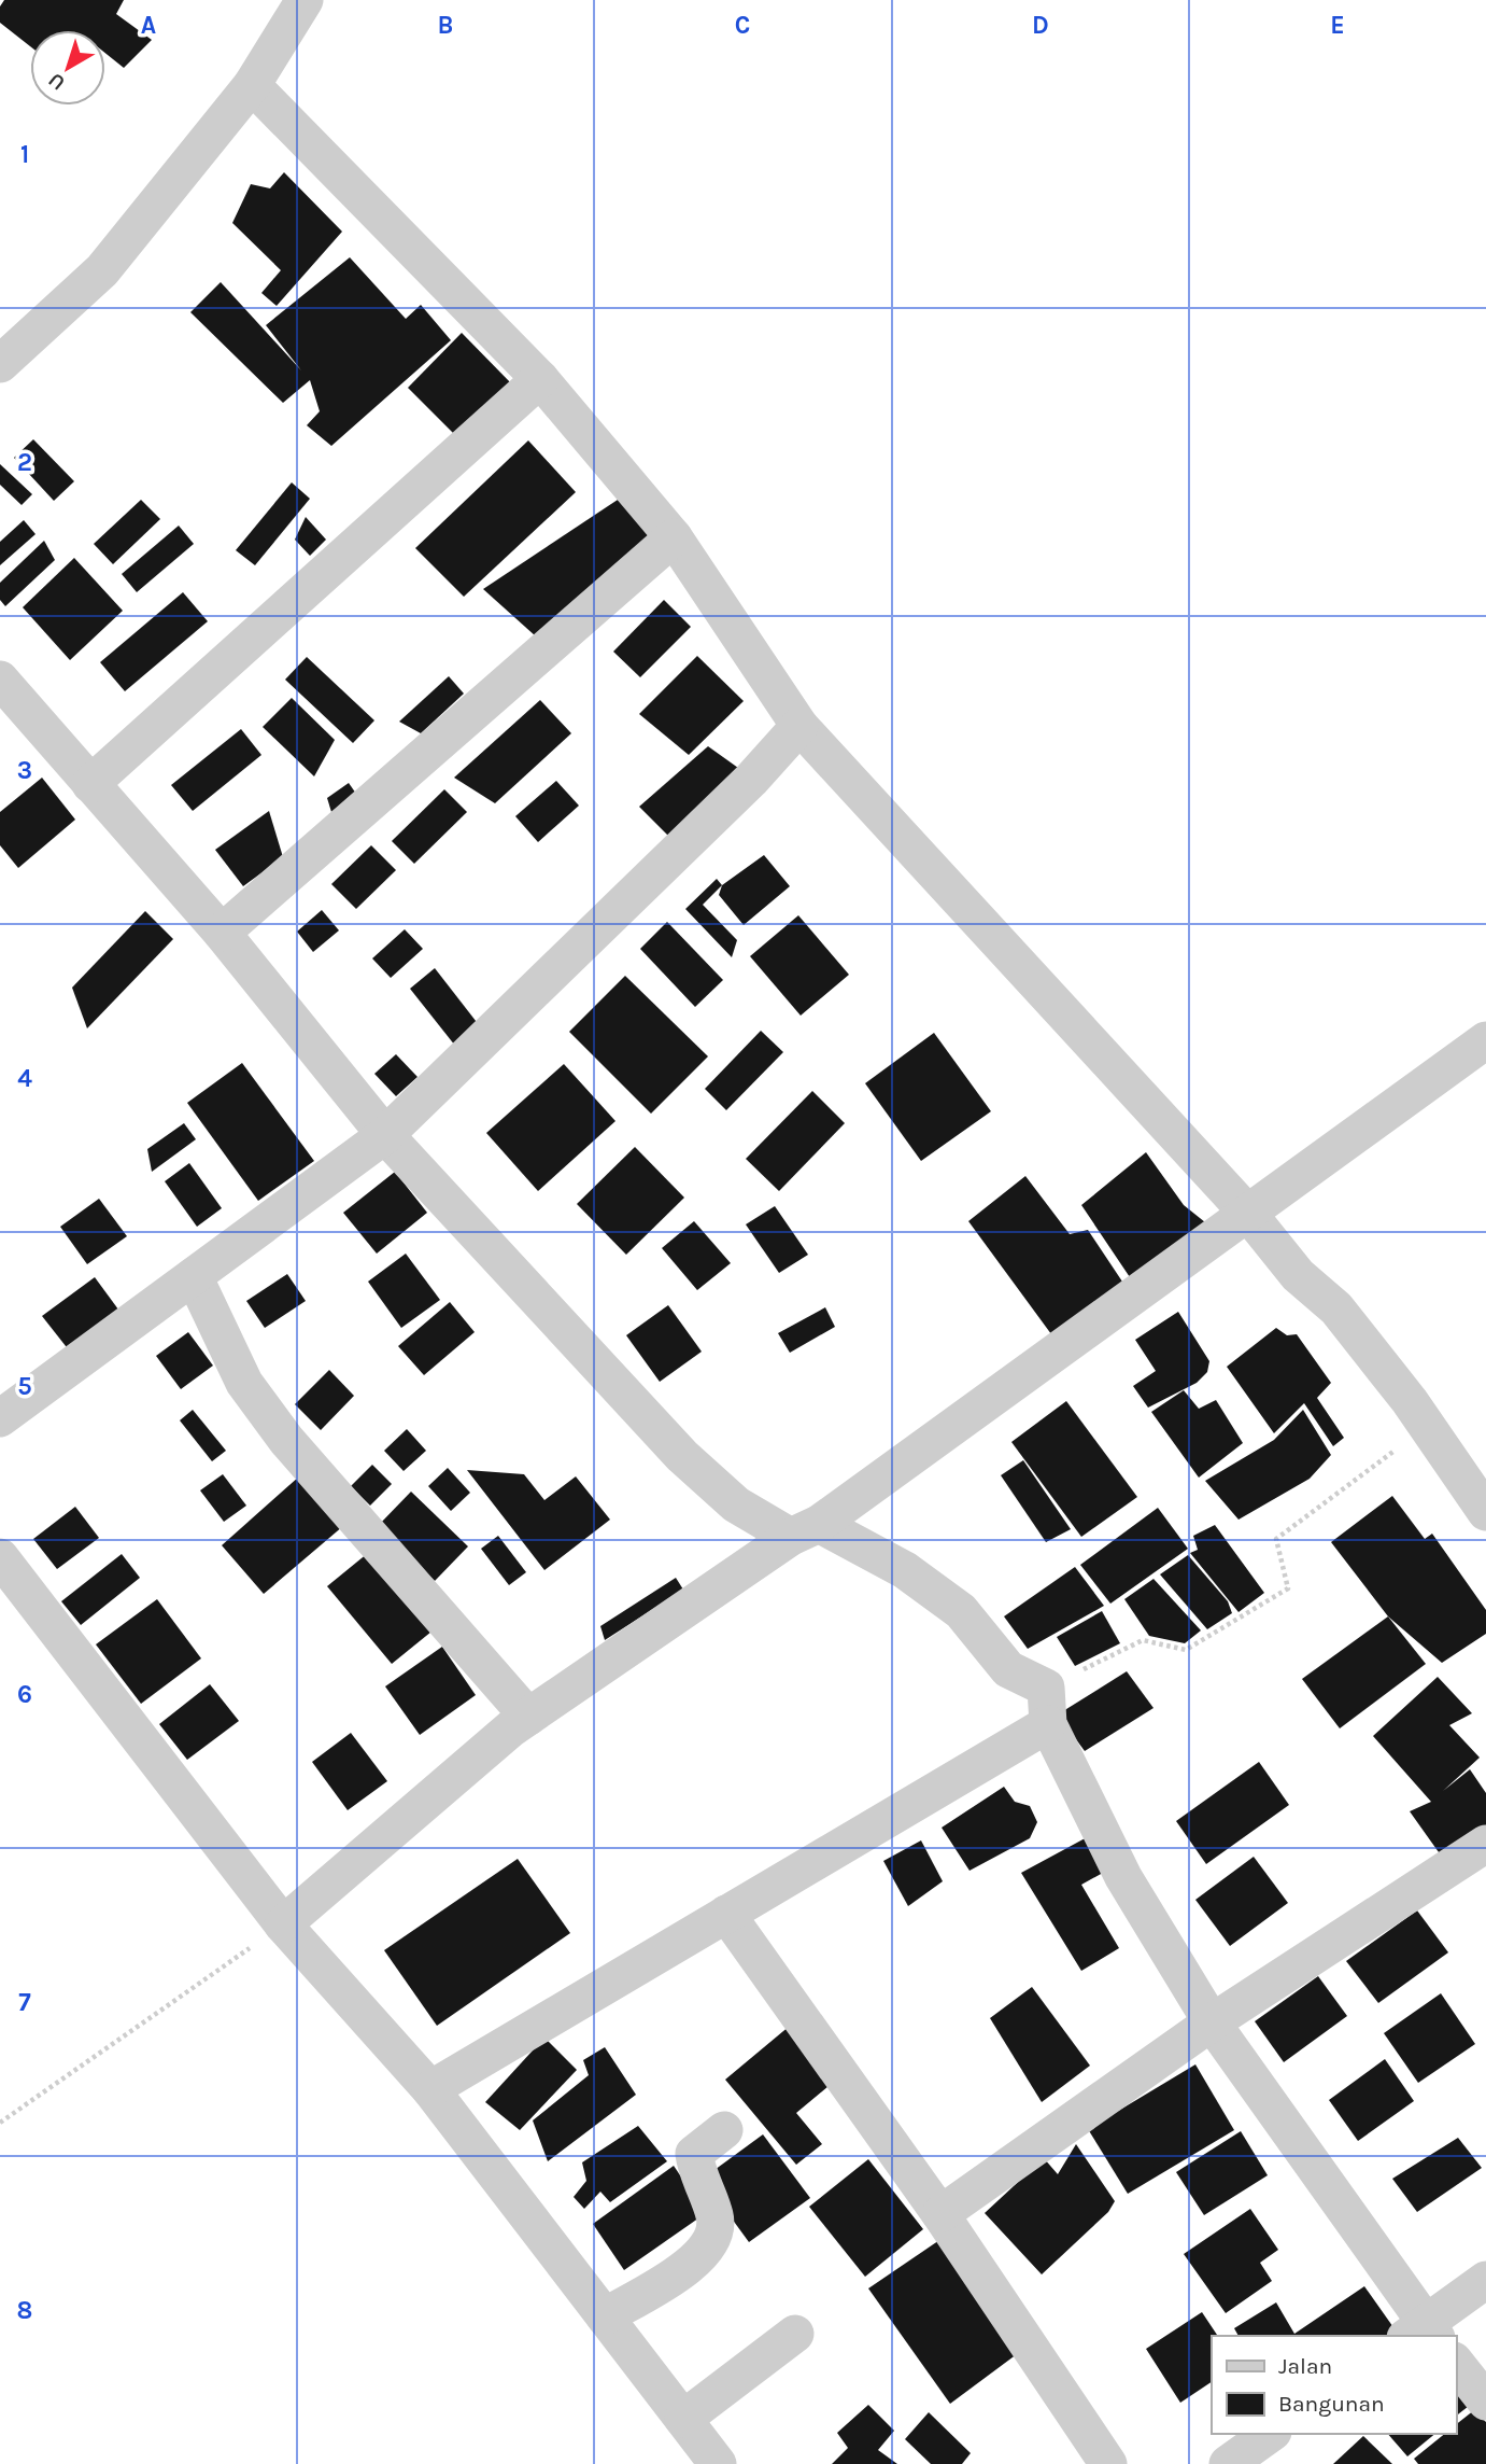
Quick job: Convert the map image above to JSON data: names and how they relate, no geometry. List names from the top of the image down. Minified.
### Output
{"legend":["Jalan","Bangunan"],"north":"bottom left","grid":{"columns":["A","B","C","D","E"],"rows":["1","2","3","4","5","6","7","8"]}}
